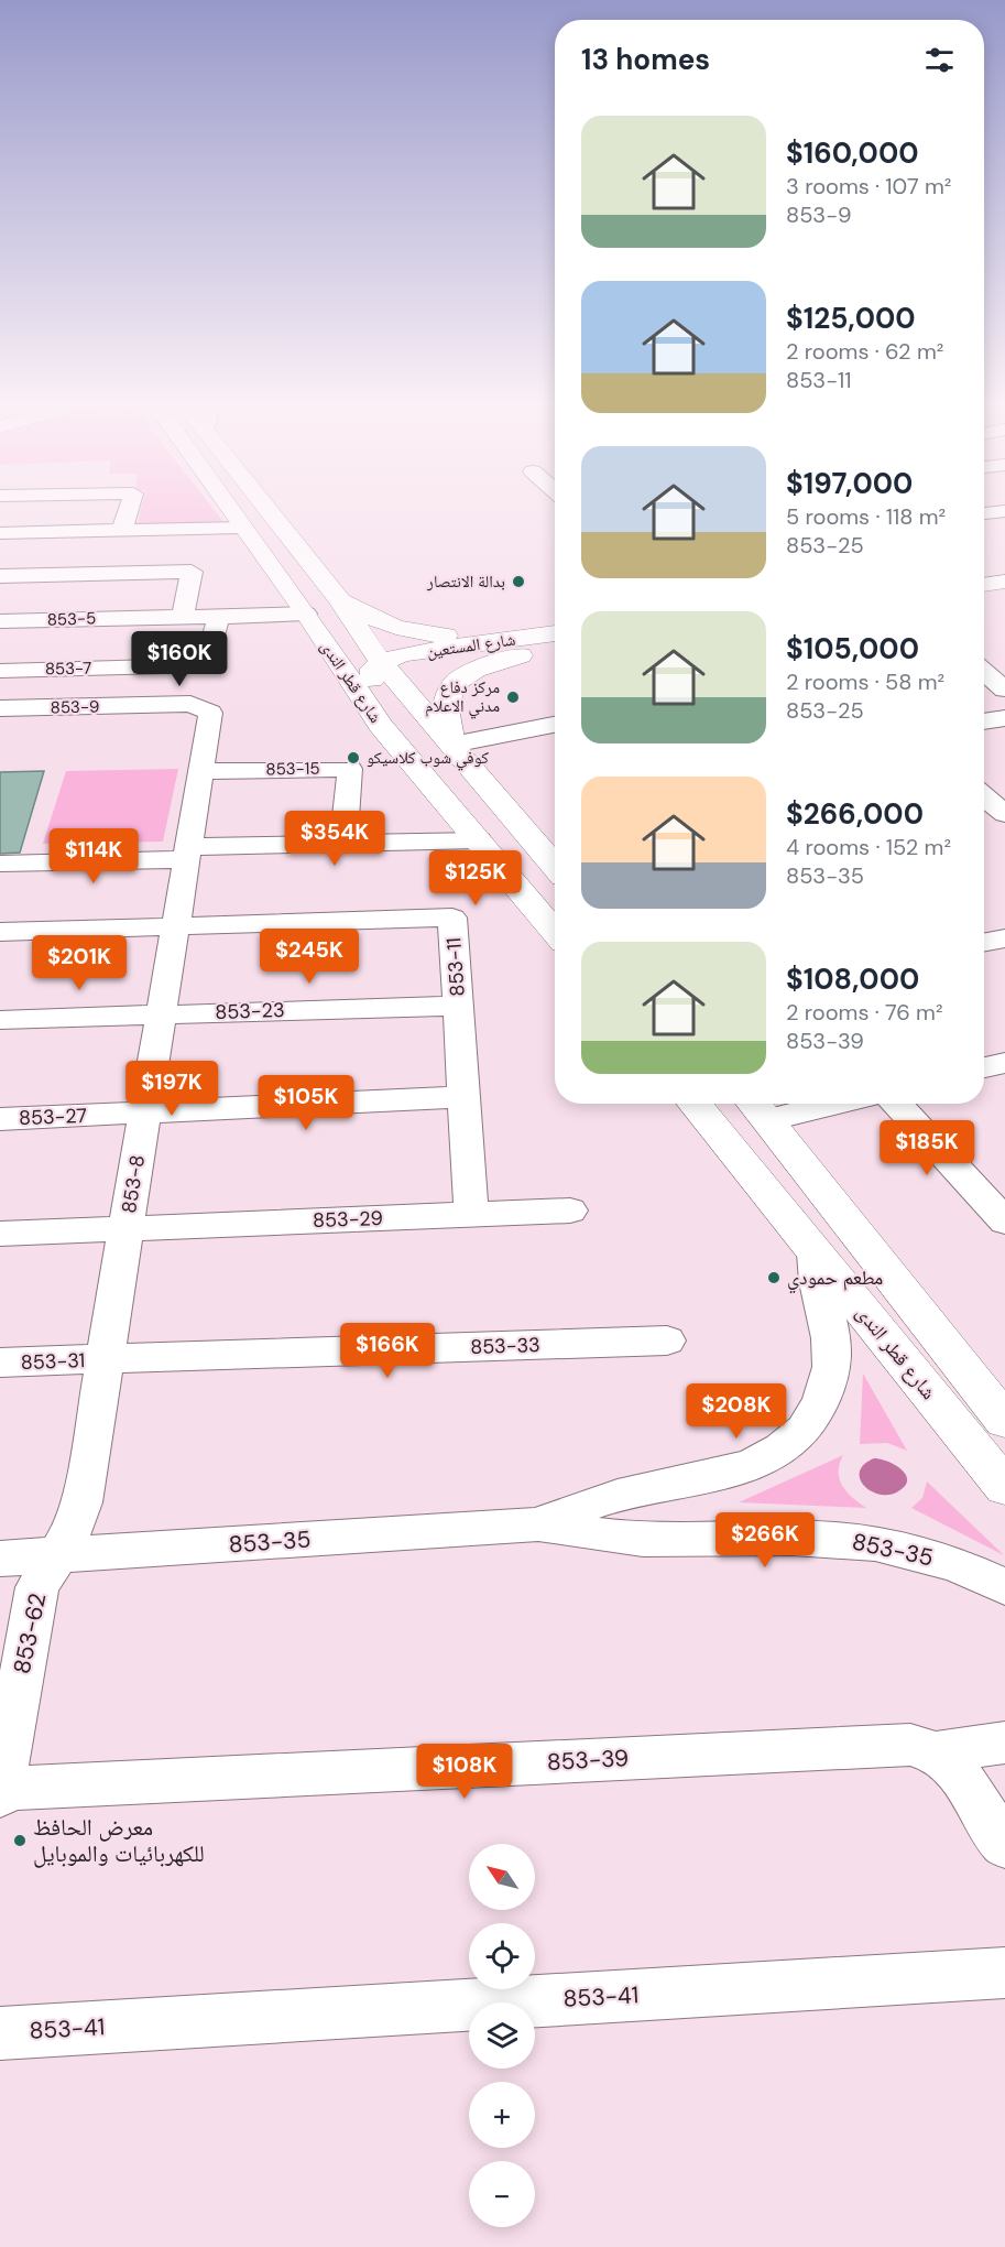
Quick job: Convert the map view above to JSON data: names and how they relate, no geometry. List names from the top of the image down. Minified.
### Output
{"streets":{"main road":["شارع قطر الندى"],"street":["853-5","853-7","853-9","853-15","853-11","853-23","853-27","853-8","853-29","853-33","853-31","853-35","853-62","853-39","853-41"]},"crossings":[["شارع قطر الندى","853-35"],["853-9","853-8"],["853-15","853-8"],["853-11","853-23"],["853-11","853-27"],["853-11","853-8"],["853-11","853-29"],["853-23","853-8"],["853-27","853-8"],["853-8","853-29"],["853-8","853-33"],["853-8","853-31"],["853-8","853-35"],["853-8","853-62"],["853-33","853-31"],["853-35","853-62"],["853-62","853-39"]],"places":["بدالة الانتصار","مركز دفاع مدني الاعلام","كوفي شوب كلاسيكو","مطعم حمودي","معرض الحافظ للكهربائيات والموبايل"],"north":"top left","page":{"heading":"13 homes","list":[{"name":"$160,000","note":"3 rooms · 107 m² · 853-9"},{"name":"$125,000","note":"2 rooms · 62 m² · 853-11"},{"name":"$197,000","note":"5 rooms · 118 m² · 853-25"},{"name":"$105,000","note":"2 rooms · 58 m² · 853-25"},{"name":"$266,000","note":"4 rooms · 152 m² · 853-35"},{"name":"$108,000","note":"2 rooms · 76 m² · 853-39"}],"price":["$160K","$354K","$114K","$125K","$245K","$201K","$197K","$105K","$185K","$166K","$208K","$266K","$108K"],"map_buttons":["+","−"]}}
